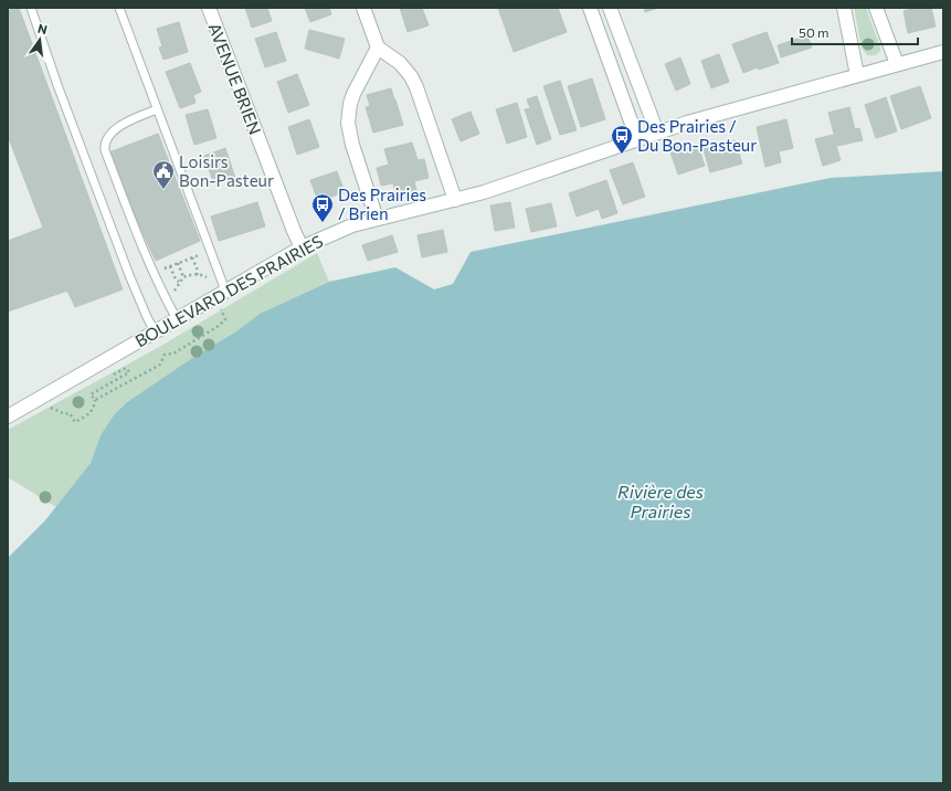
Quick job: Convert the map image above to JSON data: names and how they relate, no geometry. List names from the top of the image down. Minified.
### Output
{"streets":{"street":["AVENUE BRIEN","BOULEVARD DES PRAIRIES"]},"crossings":[["AVENUE BRIEN","BOULEVARD DES PRAIRIES"]],"water":["Rivière des Prairies"],"places":{"bus stop":["Des Prairies / Du Bon-Pasteur","Des Prairies / Brien"],"public building":["Loisirs Bon-Pasteur"]},"scale_bar":"50 m","north":"top"}
